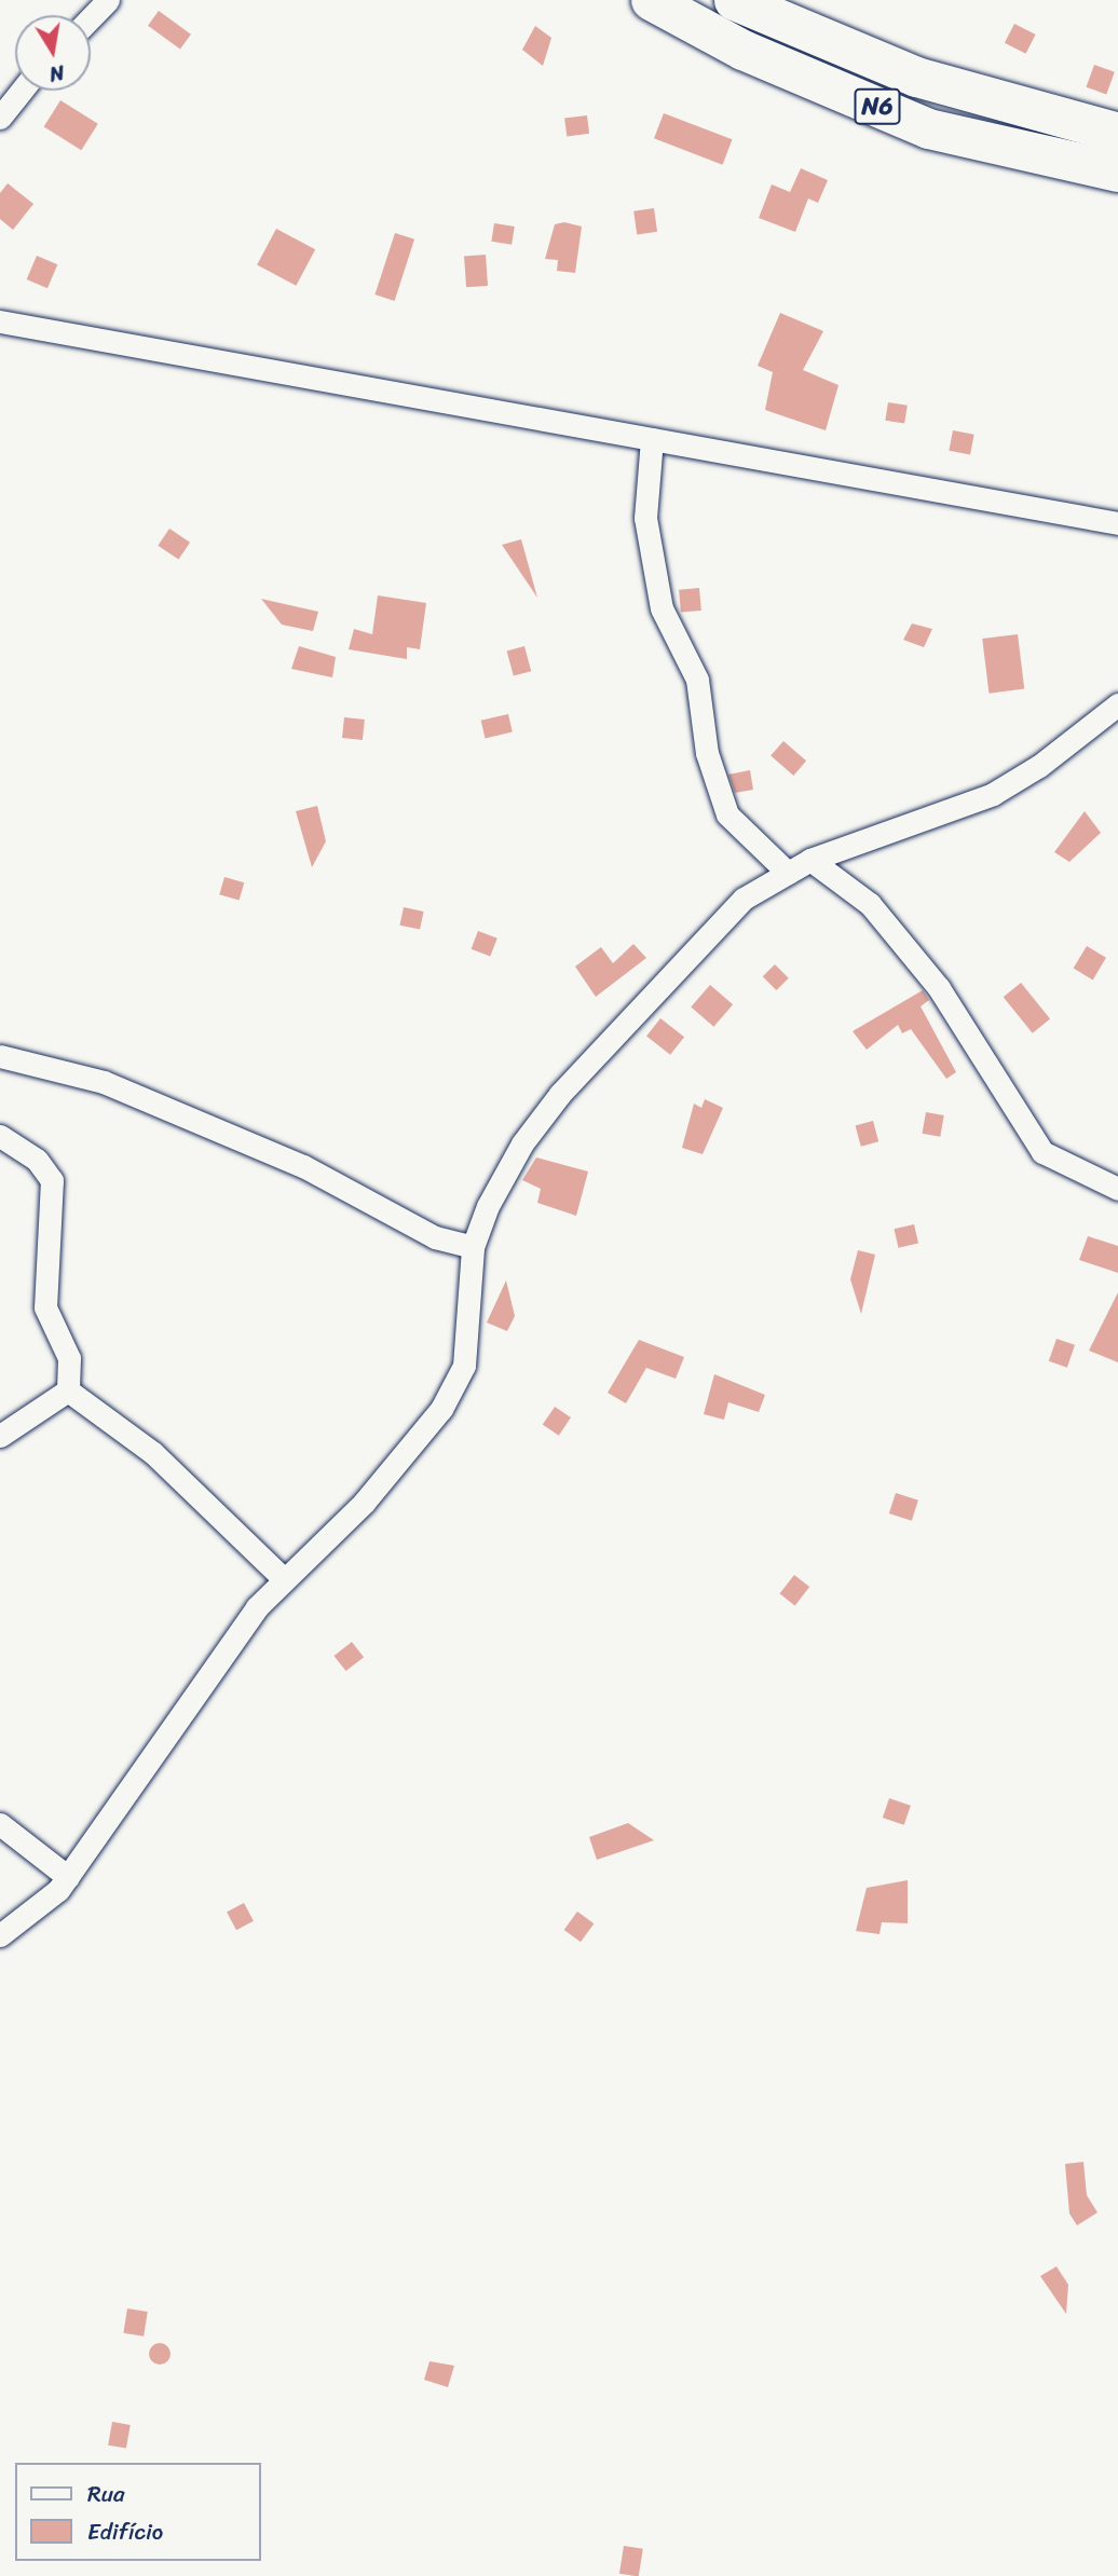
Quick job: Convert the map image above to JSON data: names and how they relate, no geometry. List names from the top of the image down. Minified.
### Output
{"streets":{"highway":["N6"]},"legend":["Rua","Edifício"],"north":"bottom"}
